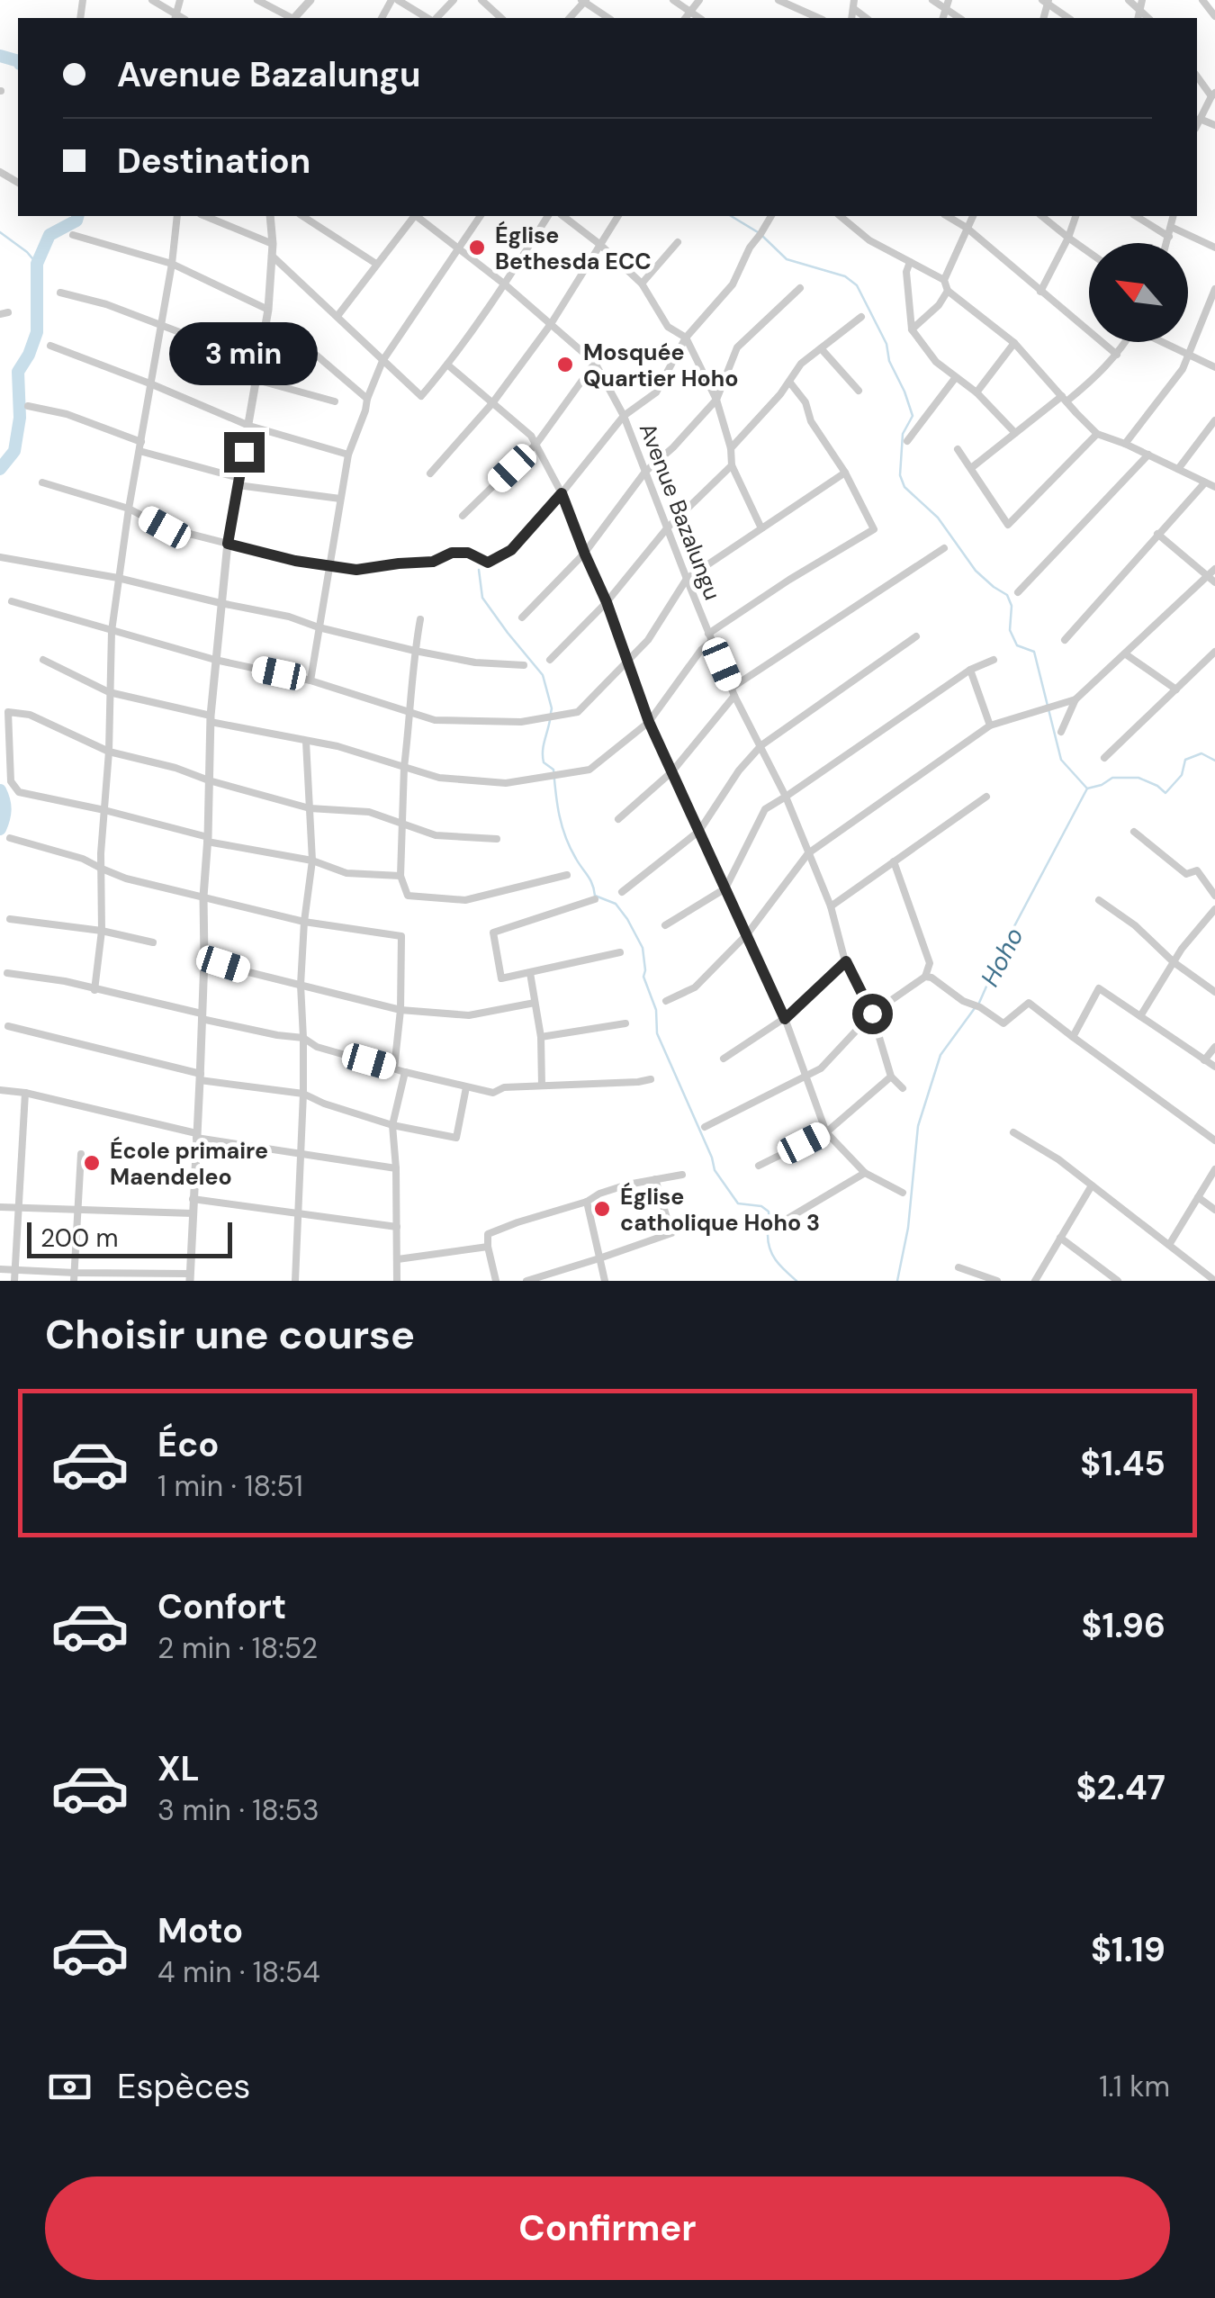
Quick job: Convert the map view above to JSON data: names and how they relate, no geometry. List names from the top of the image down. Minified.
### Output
{"streets":{"street":["Avenue Bazalungu"]},"water":["Hoho"],"places":["Église Bethesda ECC","Mosquée Quartier Hoho","École primaire Maendeleo","Église catholique Hoho 3"],"scale_bar":"200 m","north":"top left","page":{"banner":["Avenue Bazalungu","Destination"],"bubble":"3 min","scale":"200 m","heading":"Choisir une course","list":[{"name":"Éco","note":"1 min · 18:51","value":"$1.45"},{"name":"Confort","note":"2 min · 18:52","value":"$1.96"},{"name":"XL","note":"3 min · 18:53","value":"$2.47"},{"name":"Moto","note":"4 min · 18:54","value":"$1.19"}],"pay":["Espèces","1.1 km"],"buttons":"Confirmer"}}
